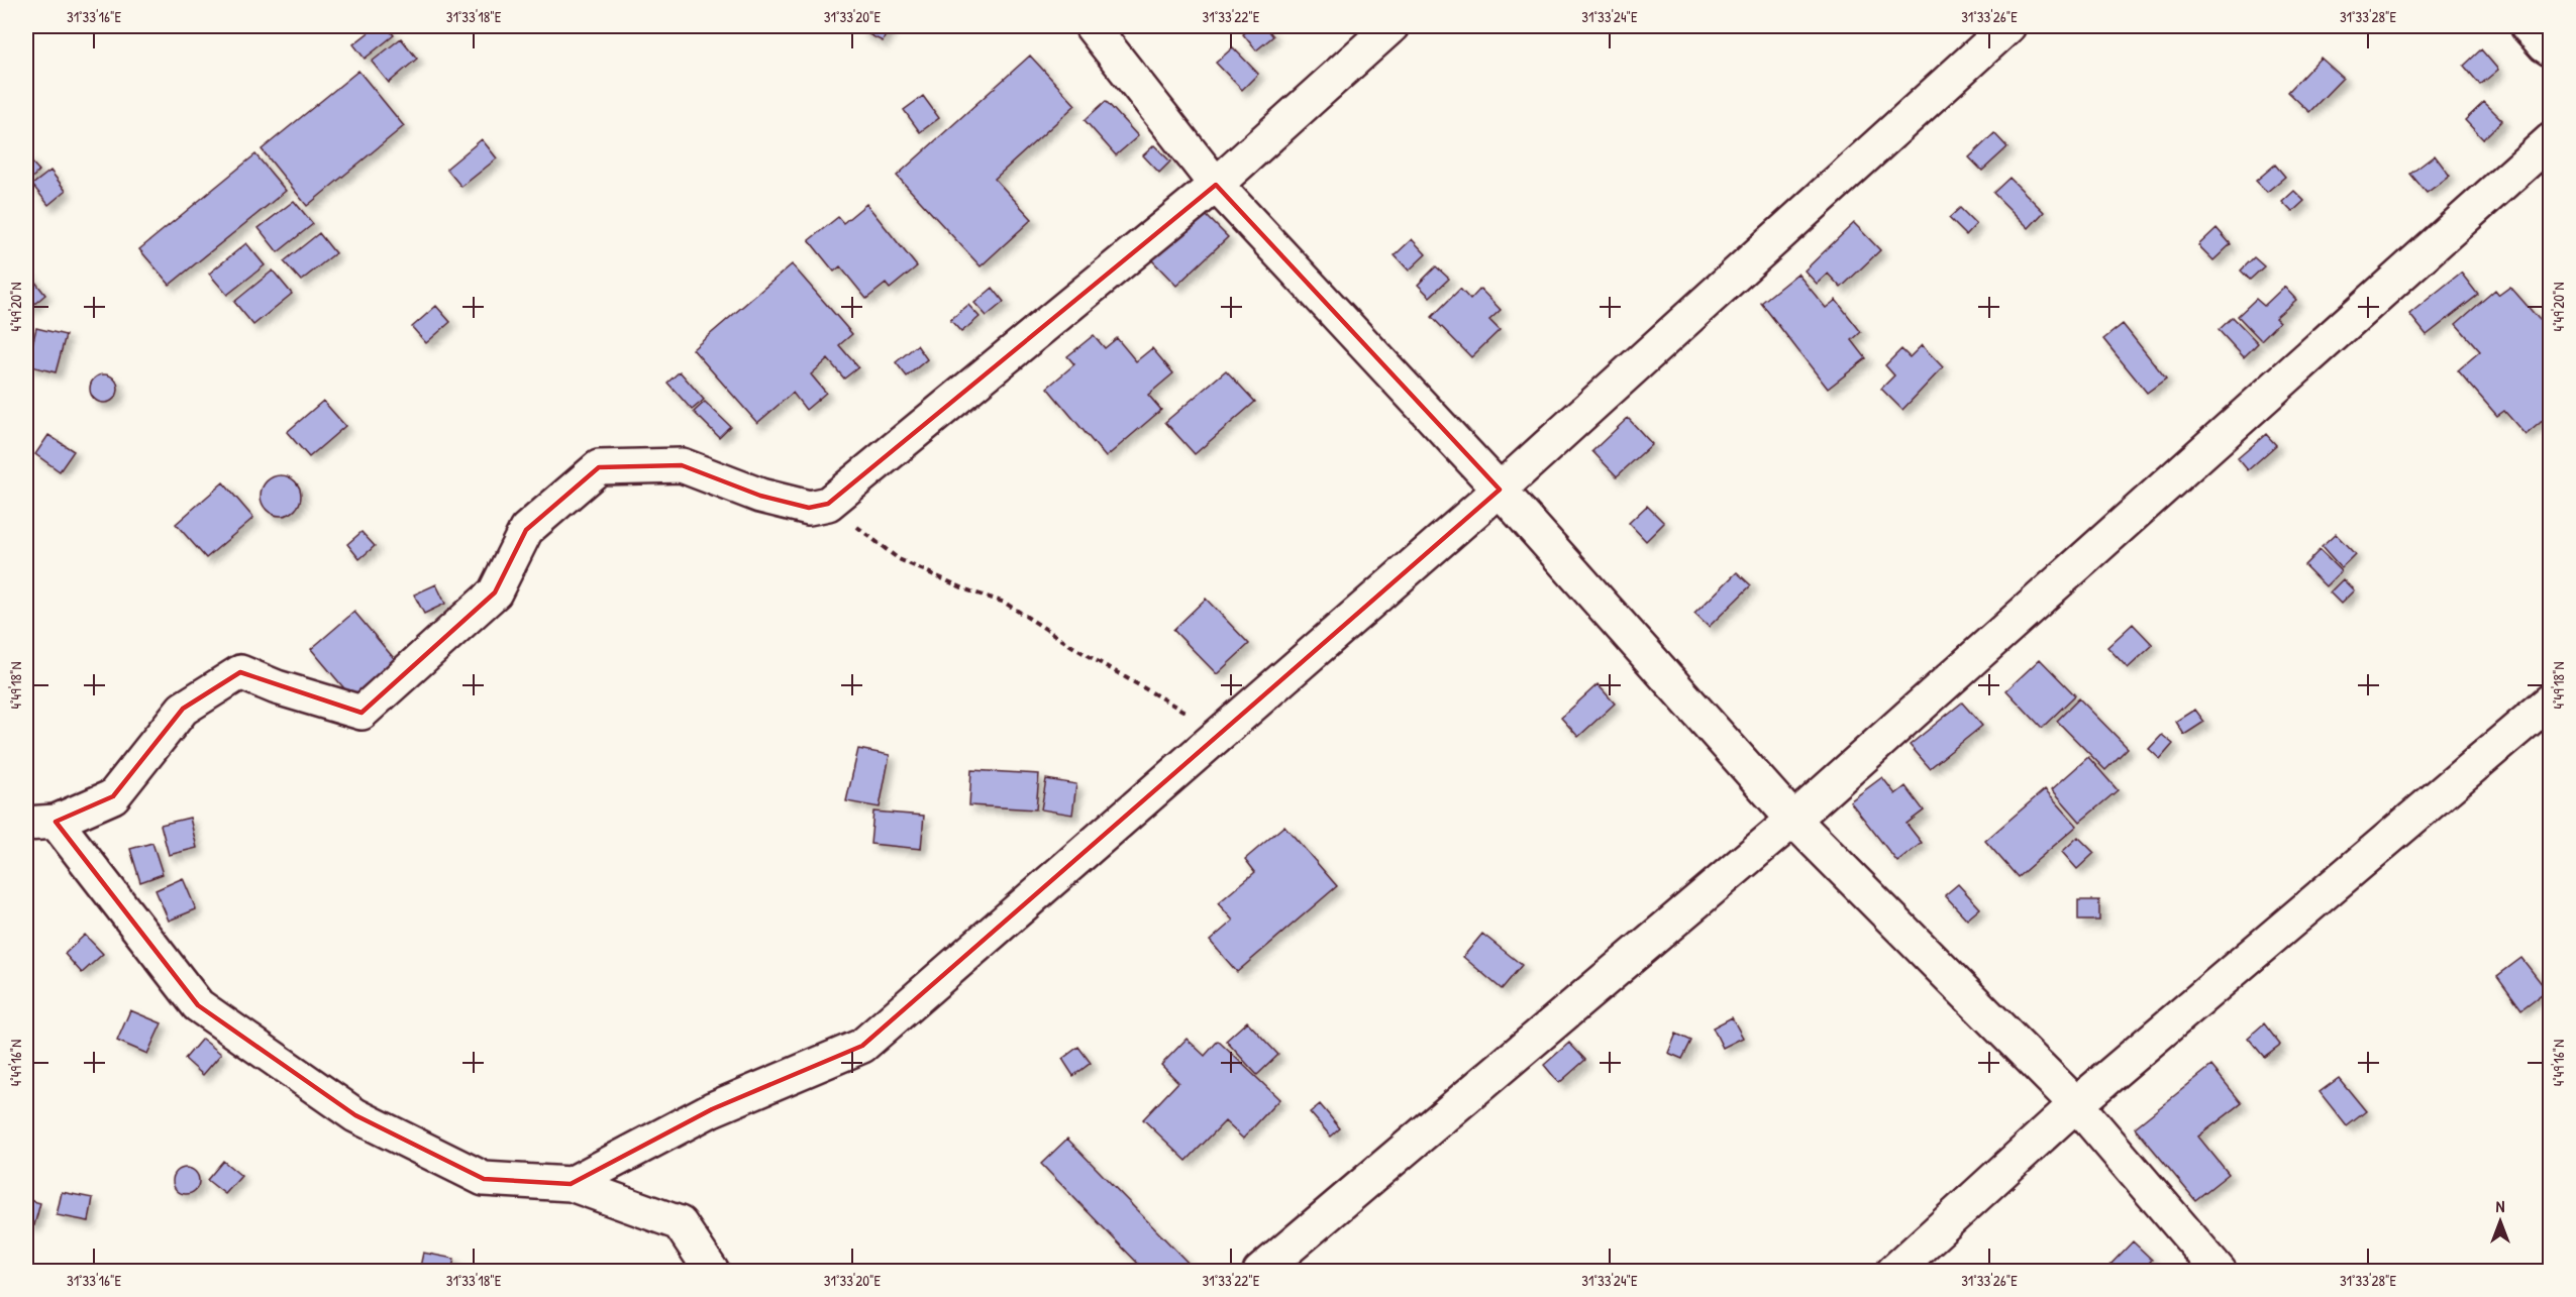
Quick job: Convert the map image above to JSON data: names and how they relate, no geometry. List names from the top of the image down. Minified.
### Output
{"north":"top","coordinates":["31°33'16\"E","31°33'18\"E","31°33'20\"E","31°33'22\"E","31°33'24\"E","31°33'26\"E","31°33'28\"E","4°49'20\"N","4°49'18\"N","4°49'16\"N"]}
